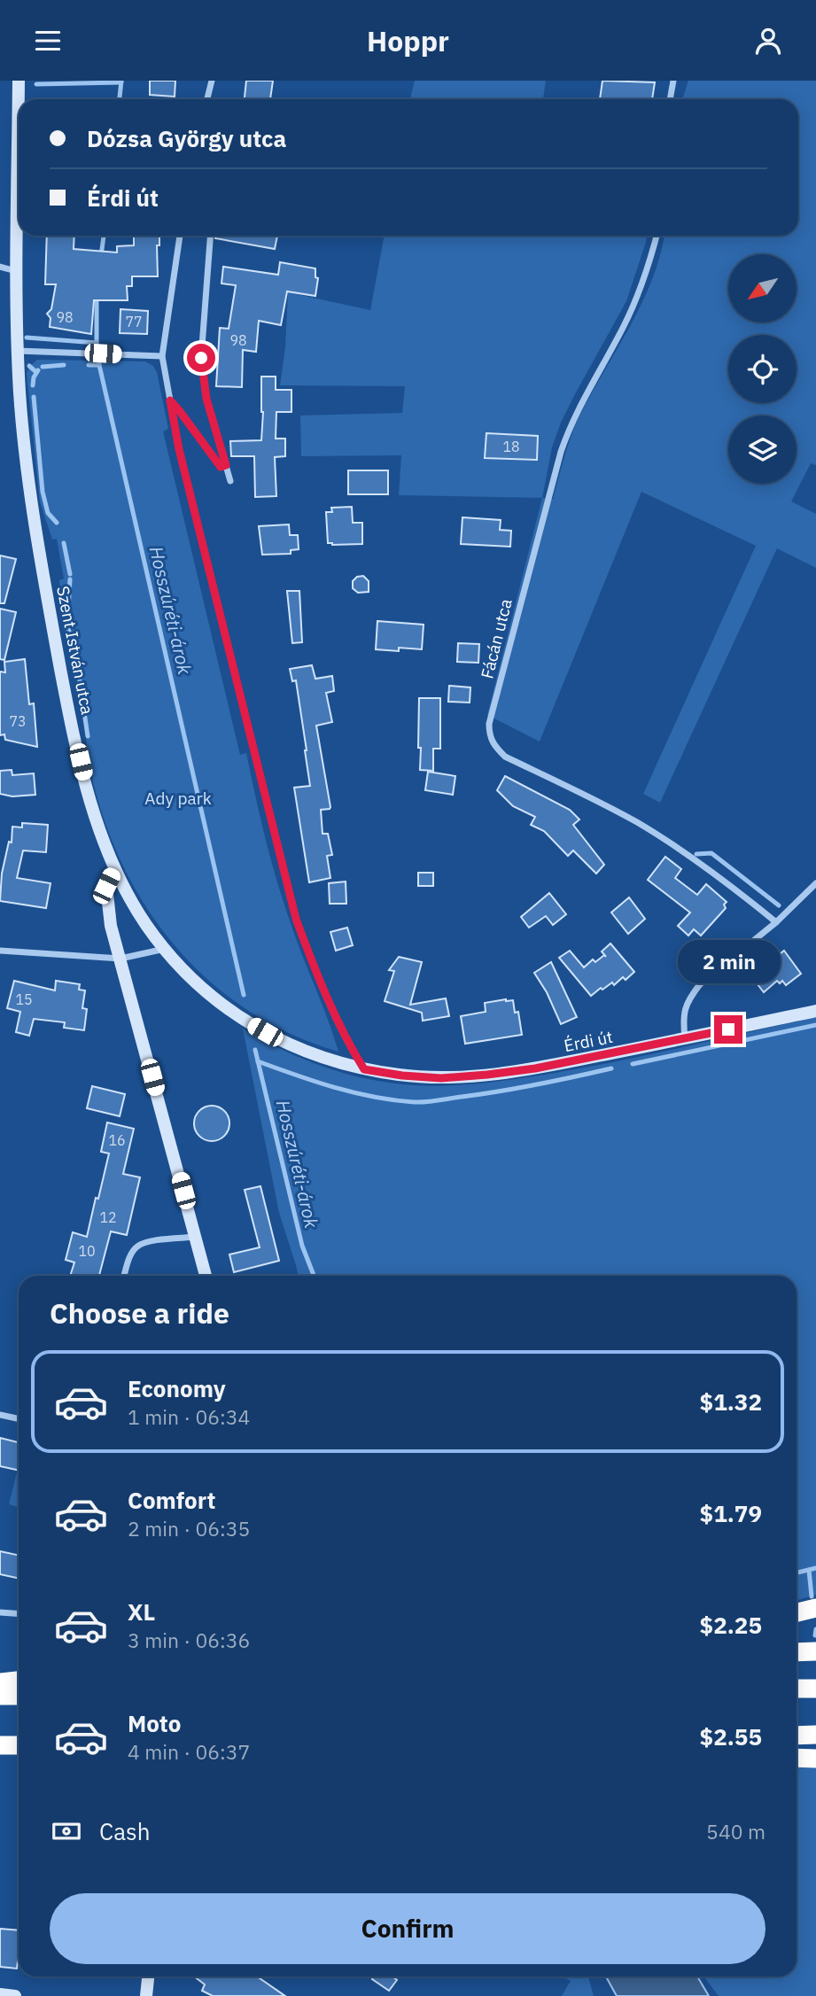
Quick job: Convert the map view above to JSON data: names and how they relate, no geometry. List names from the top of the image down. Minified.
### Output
{"streets":{"main road":["Szent István utca","Érdi út"],"street":["Fácán utca"]},"crossings":[["Szent István utca","Érdi út"]],"water":["Hosszúréti-árok"],"parks":["Ady park"],"house_numbers":["98","77","98","18","73","15","16","12","10"],"north":"bottom left","page":{"header":"Hoppr","banner":["Dózsa György utca","Érdi út"],"bubble":"2 min","heading":"Choose a ride","list":[{"name":"Economy","note":"1 min · 06:34","value":"$1.32"},{"name":"Comfort","note":"2 min · 06:35","value":"$1.79"},{"name":"XL","note":"3 min · 06:36","value":"$2.25"},{"name":"Moto","note":"4 min · 06:37","value":"$2.55"}],"pay":["Cash","540 m"],"buttons":"Confirm"}}
